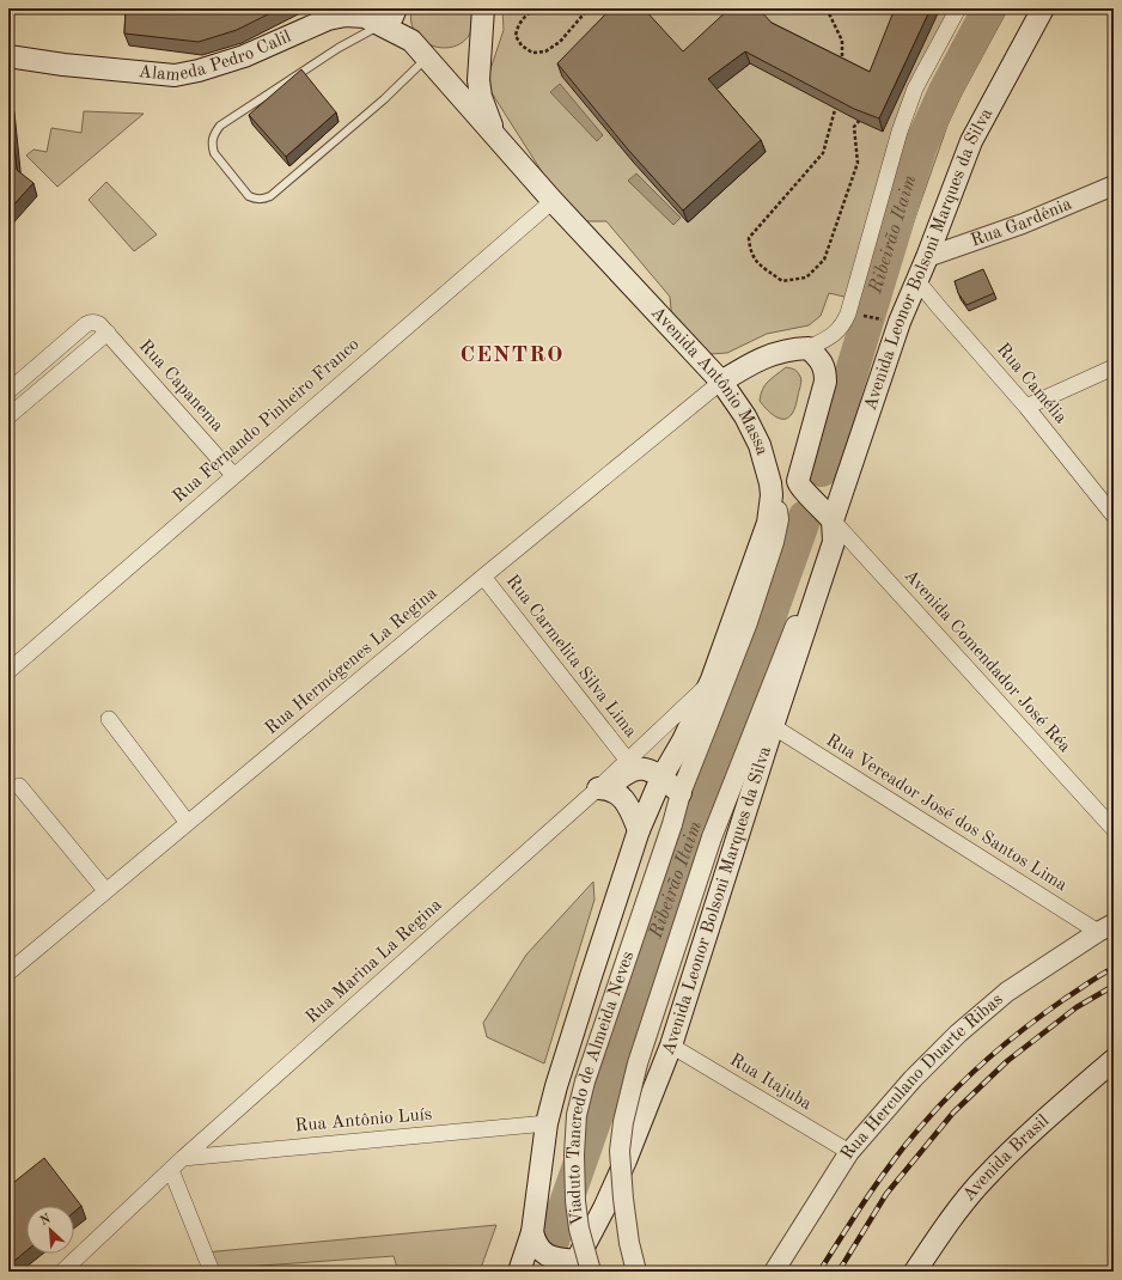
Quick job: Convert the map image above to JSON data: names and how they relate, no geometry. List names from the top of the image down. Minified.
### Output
{"streets":{"main road":["Alameda Pedro Calil","Avenida Leonor Bolsoni Marques da Silva","Avenida Antônio Massa","Avenida Brasil"],"street":["Rua Gardênia","Rua Camélia","Rua Capanema","Rua Fernando Pinheiro Franco","Rua Carmelita Silva Lima","Rua Hermógenes La Regina","Avenida Comendador José Réa","Rua Vereador José dos Santos Lima","Rua Marina La Regina","Rua Herculano Duarte Ribas","Rua Itajuba","Viaduto Tancredo de Almeida Neves","Rua Antônio Luís"]},"crossings":[["Alameda Pedro Calil","Avenida Antônio Massa"],["Rua Gardênia","Avenida Leonor Bolsoni Marques da Silva"],["Avenida Leonor Bolsoni Marques da Silva","Rua Camélia"],["Avenida Leonor Bolsoni Marques da Silva","Avenida Comendador José Réa"],["Avenida Leonor Bolsoni Marques da Silva","Rua Vereador José dos Santos Lima"],["Avenida Leonor Bolsoni Marques da Silva","Rua Itajuba"],["Avenida Leonor Bolsoni Marques da Silva","Viaduto Tancredo de Almeida Neves"],["Avenida Antônio Massa","Rua Fernando Pinheiro Franco"],["Avenida Antônio Massa","Rua Hermógenes La Regina"],["Avenida Antônio Massa","Rua Marina La Regina"],["Rua Capanema","Rua Fernando Pinheiro Franco"],["Rua Carmelita Silva Lima","Rua Hermógenes La Regina"],["Rua Carmelita Silva Lima","Rua Marina La Regina"],["Rua Vereador José dos Santos Lima","Rua Herculano Duarte Ribas"],["Rua Marina La Regina","Rua Antônio Luís"],["Rua Herculano Duarte Ribas","Rua Itajuba"]],"districts":["CENTRO"],"water":["Ribeirão Itaim"],"north":"top left"}
